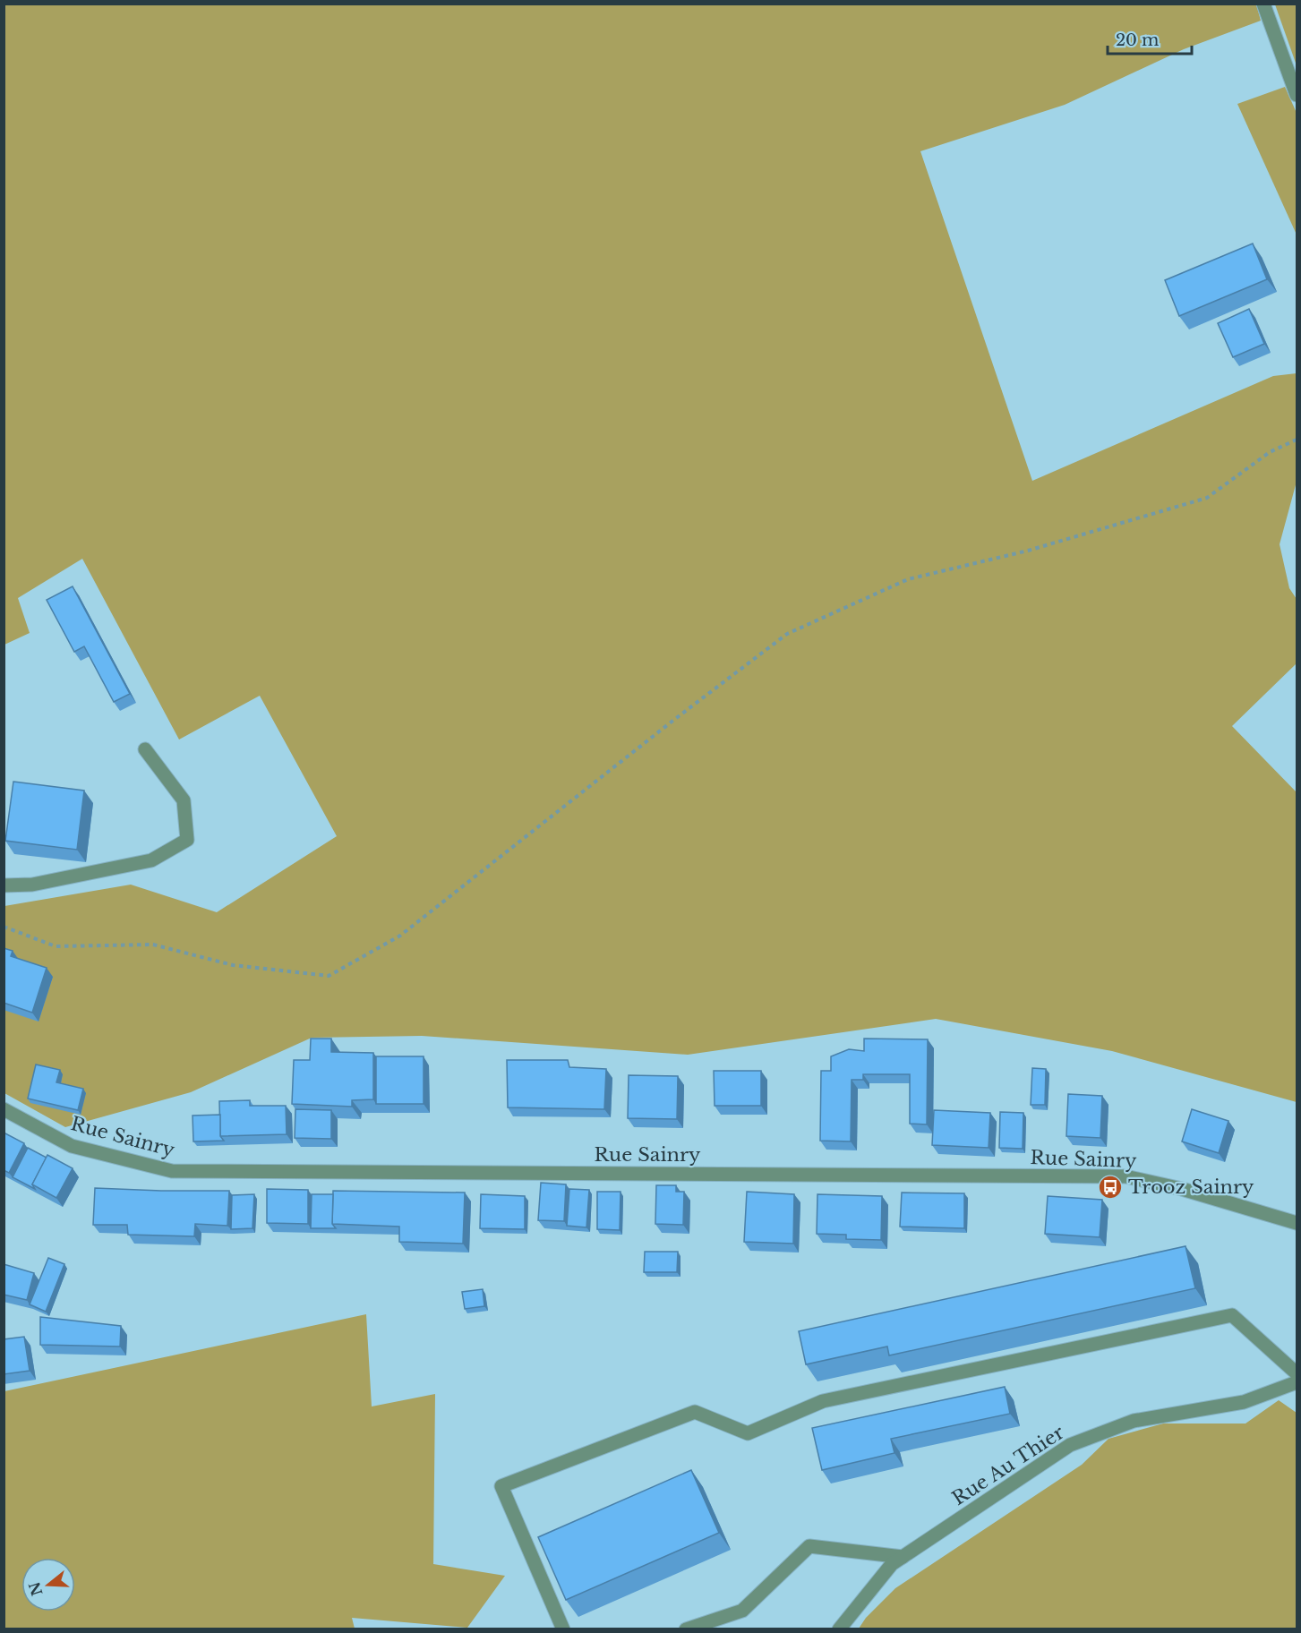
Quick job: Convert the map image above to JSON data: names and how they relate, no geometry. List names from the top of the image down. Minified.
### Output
{"streets":{"street":["Rue Sainry","Rue Au Thier"]},"places":{"bus stop":["Trooz Sainry"]},"scale_bar":"20 m","north":"left"}
